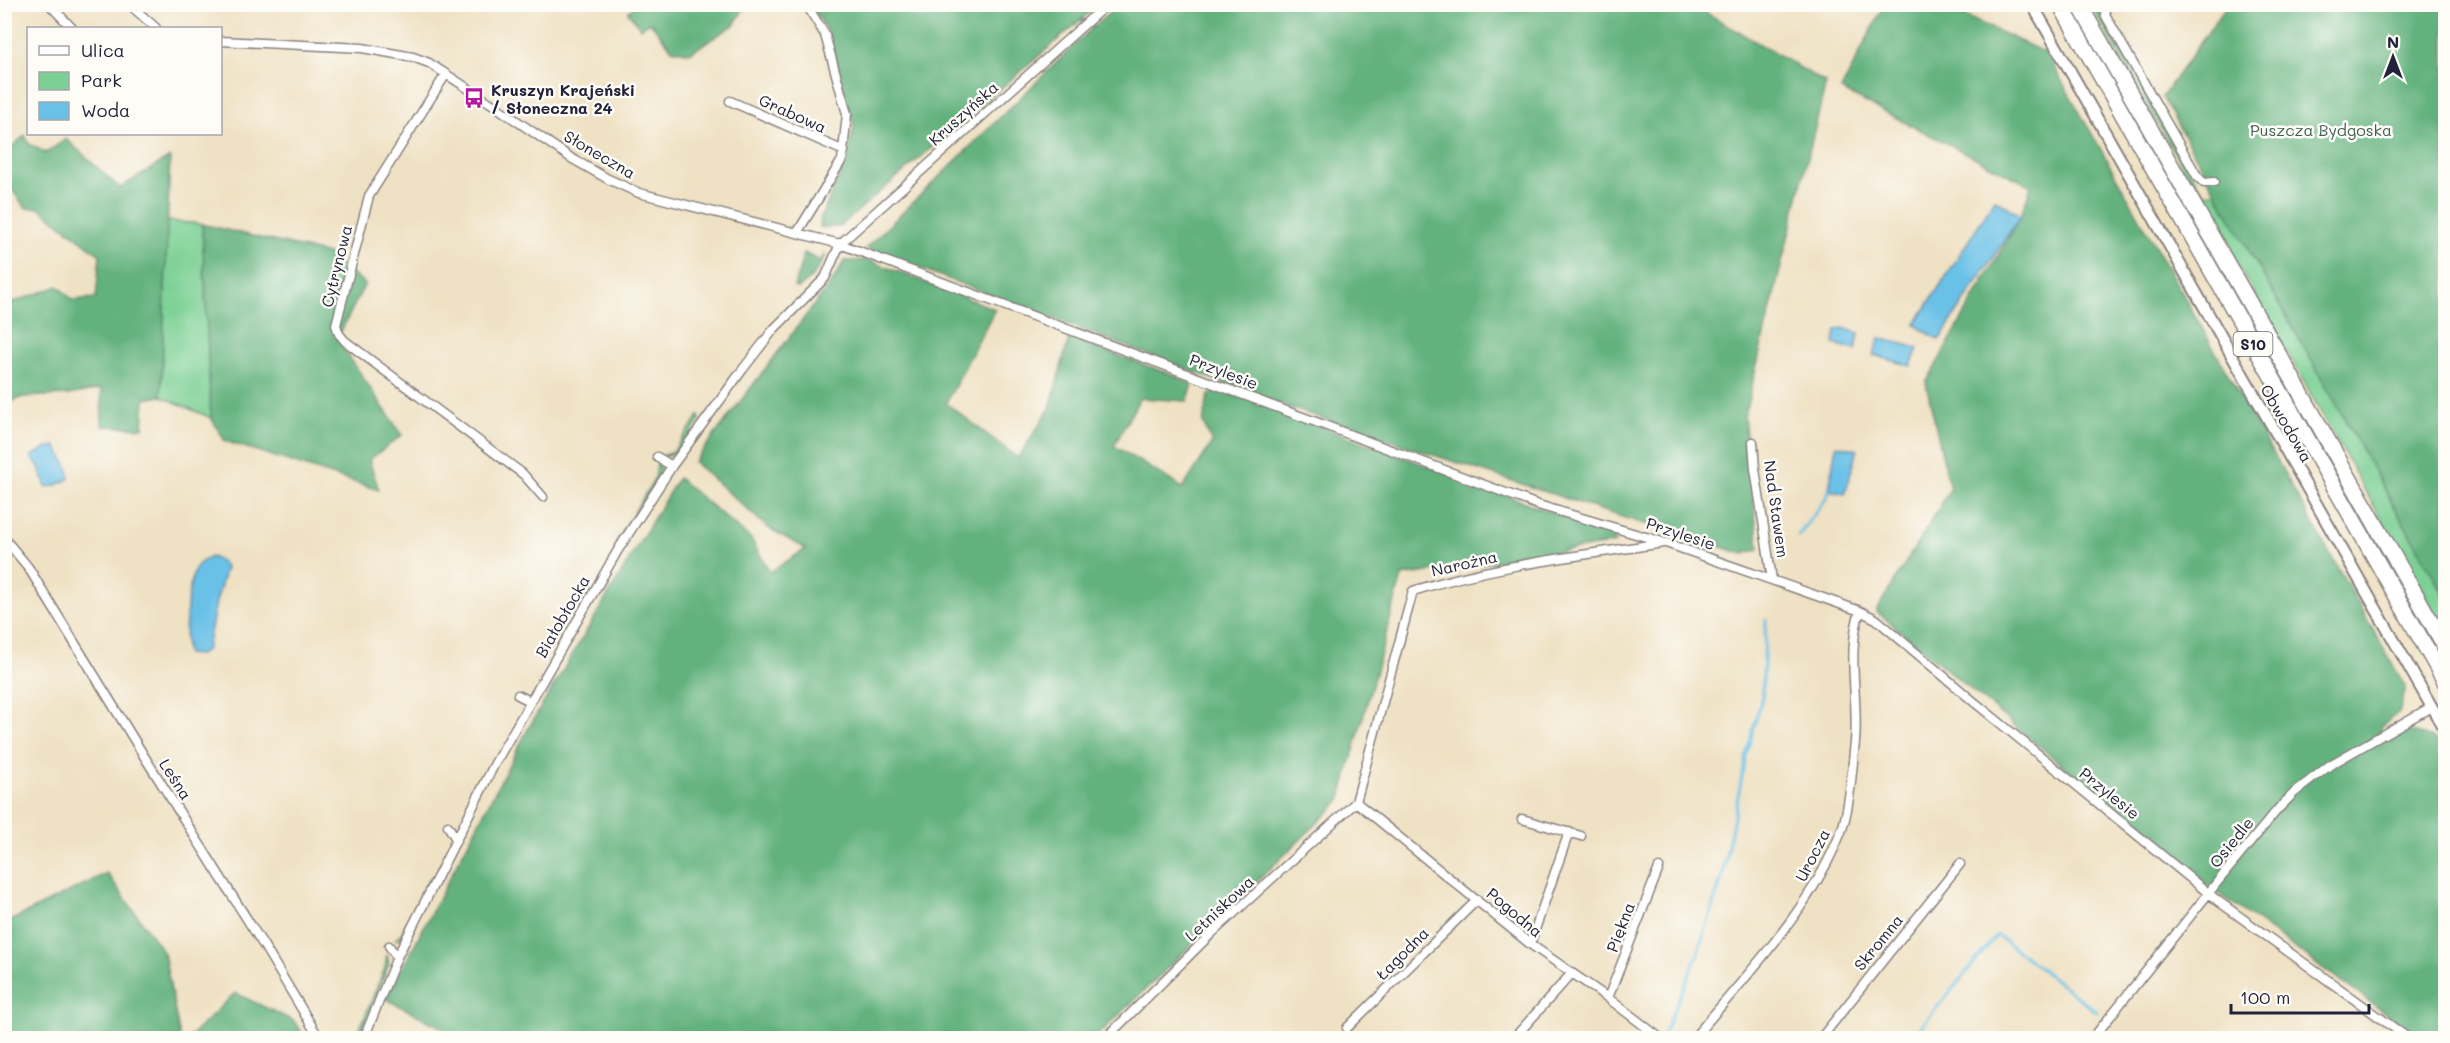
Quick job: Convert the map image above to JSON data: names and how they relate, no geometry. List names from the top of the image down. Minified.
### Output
{"streets":{"highway":["S10"],"street":["Grabowa","Kruszyńska","Słoneczna","Cytrynowa","Przylesie","Obwodowa","Nad Stawem","Narożna","Białobłocka","Leśna","Osiedle","Urocza","Letniskowa","Pogodna","Piękna","Skromna","Łagodna"]},"crossings":[["Kruszyńska","Słoneczna"],["Kruszyńska","Przylesie"],["Kruszyńska","Białobłocka"],["Słoneczna","Cytrynowa"],["Słoneczna","Przylesie"],["Słoneczna","Białobłocka"],["Przylesie","Nad Stawem"],["Przylesie","Narożna"],["Przylesie","Białobłocka"],["Przylesie","Osiedle"],["Przylesie","Urocza"],["Obwodowa","Osiedle"],["Narożna","Letniskowa"],["Narożna","Pogodna"],["Letniskowa","Pogodna"],["Pogodna","Piękna"],["Pogodna","Łagodna"]],"parks":["Puszcza Bydgoska"],"places":{"bus stop":["Kruszyn Krajeński / Słoneczna 24"]},"legend":["Ulica","Park","Woda"],"scale_bar":"100 m","north":"top"}
